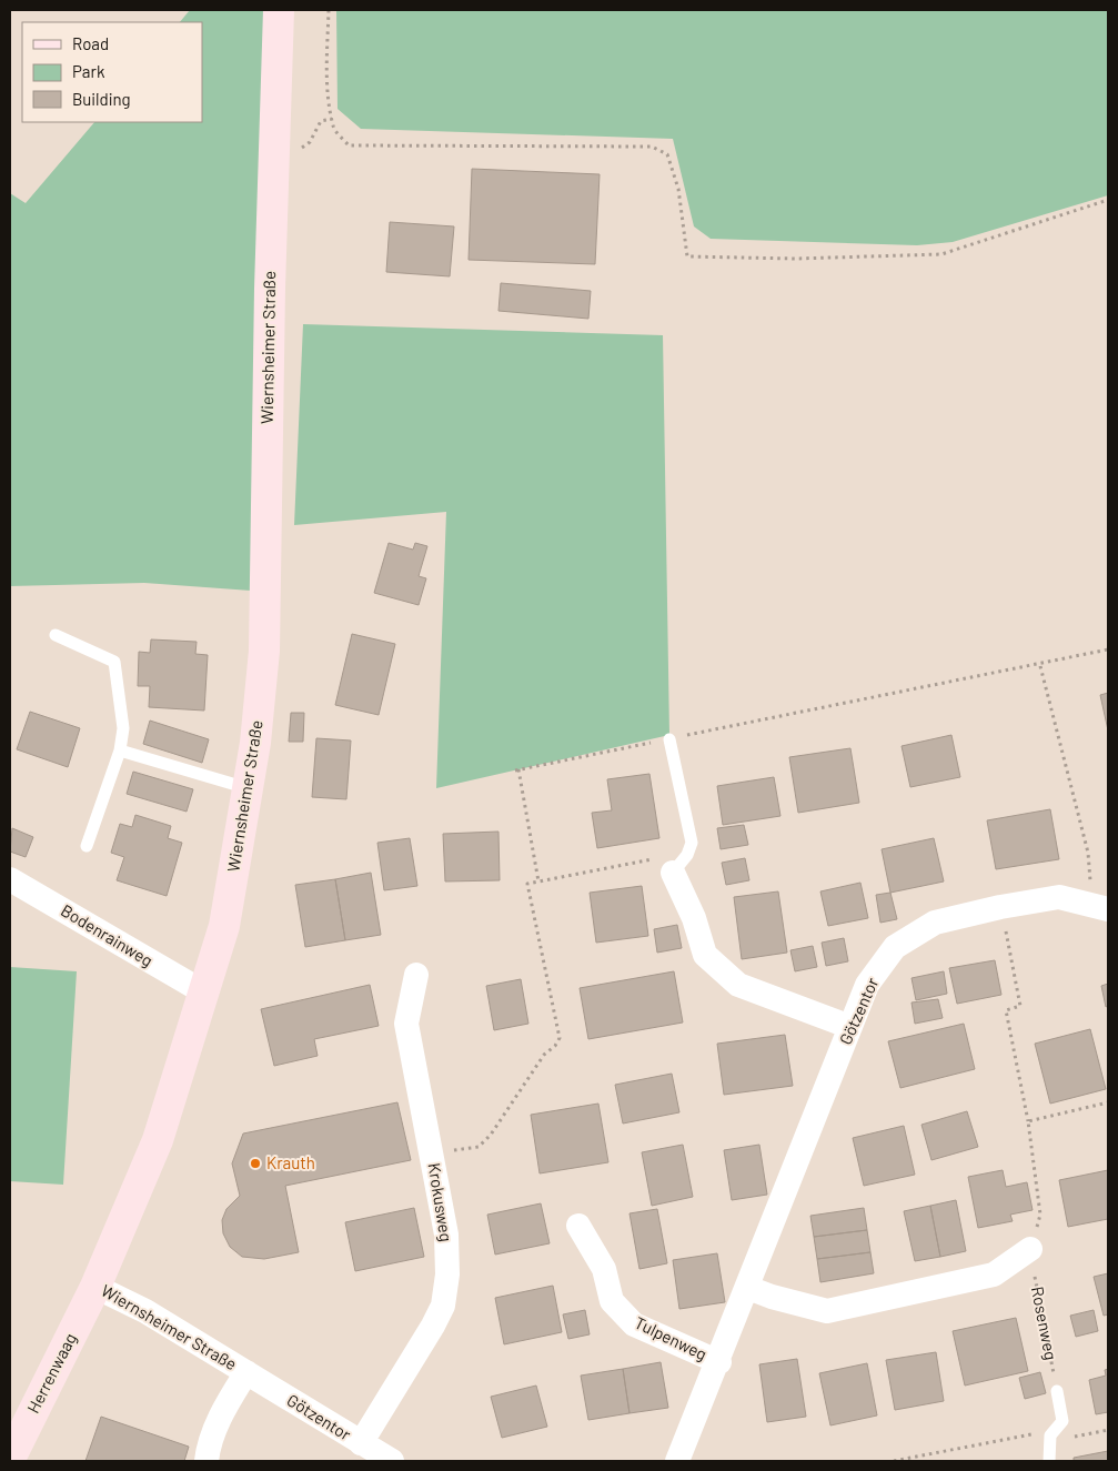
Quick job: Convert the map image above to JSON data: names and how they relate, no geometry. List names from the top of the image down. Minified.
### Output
{"streets":{"main road":["Wiernsheimer Straße","Herrenwaag"],"street":["Bodenrainweg","Götzentor","Krokusweg","Tulpenweg"],"path":["Rosenweg"]},"crossings":[["Wiernsheimer Straße","Bodenrainweg"],["Wiernsheimer Straße","Götzentor"],["Wiernsheimer Straße","Herrenwaag"],["Götzentor","Krokusweg"],["Götzentor","Rosenweg"],["Götzentor","Tulpenweg"]],"places":["Krauth"],"legend":["Road","Park","Building"]}
